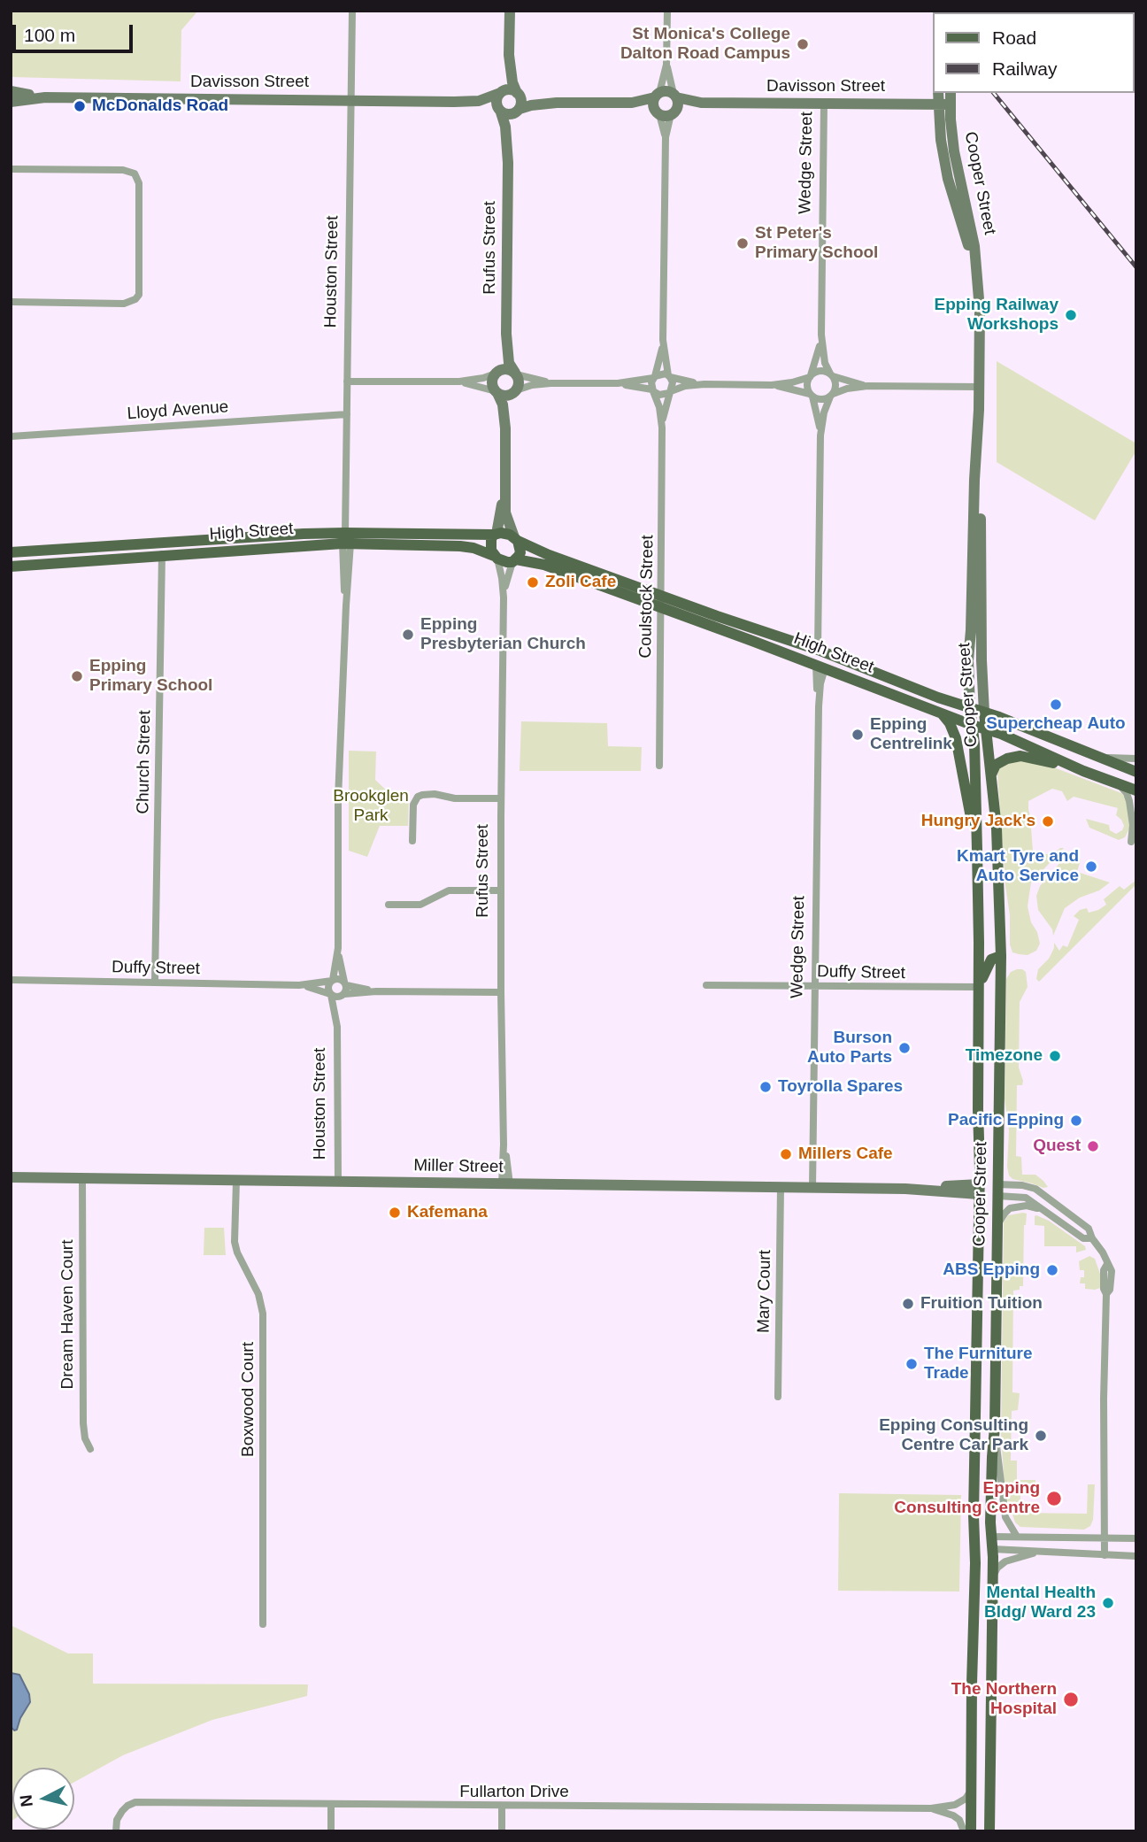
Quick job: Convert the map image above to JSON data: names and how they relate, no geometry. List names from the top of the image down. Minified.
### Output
{"streets":{"main road":["Wedge Street","Cooper Street","High Street"],"street":["Davisson Street","Rufus Street","Houston Street","Lloyd Avenue","Coulstock Street","Church Street","Duffy Street","Miller Street","Mary Court","Dream Haven Court","Boxwood Court","Fullarton Drive"]},"crossings":[["Davisson Street","Wedge Street"],["Davisson Street","Cooper Street"],["Davisson Street","Rufus Street"],["Davisson Street","Houston Street"],["Wedge Street","High Street"],["Wedge Street","Duffy Street"],["Wedge Street","Miller Street"],["Cooper Street","High Street"],["Cooper Street","Duffy Street"],["Cooper Street","Miller Street"],["Cooper Street","Fullarton Drive"],["Rufus Street","High Street"],["Rufus Street","Miller Street"],["Houston Street","Lloyd Avenue"],["Houston Street","High Street"],["Houston Street","Duffy Street"],["Houston Street","Miller Street"],["High Street","Coulstock Street"],["High Street","Church Street"],["Church Street","Duffy Street"],["Miller Street","Mary Court"],["Miller Street","Dream Haven Court"],["Miller Street","Boxwood Court"]],"parks":["Brookglen Park"],"places":["St Monica's College Dalton Road Campus","McDonalds Road","St Peter's Primary School","Epping Railway Workshops","Zoli Cafe","Epping Presbyterian Church","Epping Primary School","Supercheap Auto","Epping Centrelink","Hungry Jack's","Kmart Tyre and Auto Service","Burson Auto Parts","Timezone","Toyrolla Spares","Pacific Epping","Quest","Millers Cafe","Kafemana","ABS Epping","Fruition Tuition","The Furniture Trade","Epping Consulting Centre Car Park","Epping Consulting Centre","Mental Health Bldg/ Ward 23","The Northern Hospital"],"legend":["Road","Railway"],"scale_bar":"100 m","north":"left"}
